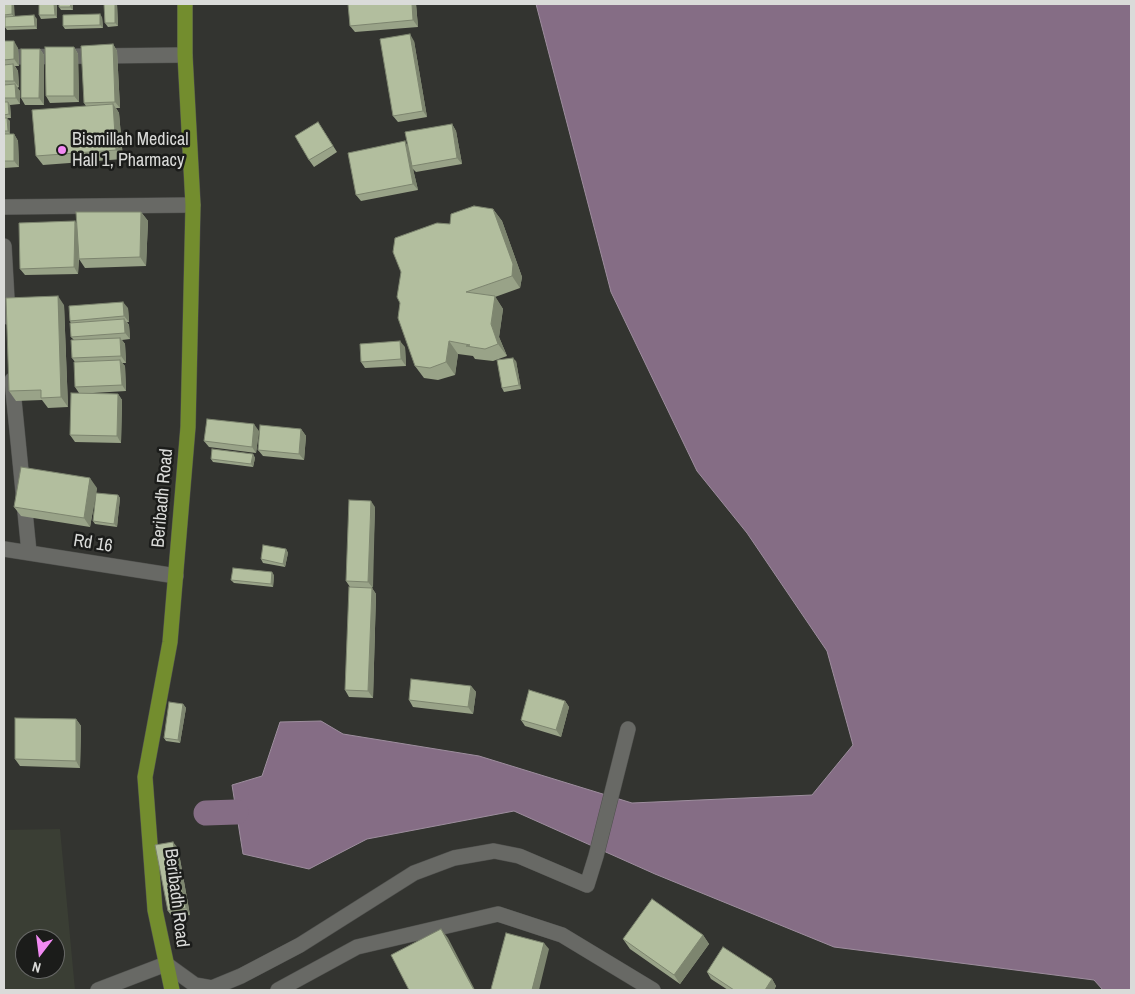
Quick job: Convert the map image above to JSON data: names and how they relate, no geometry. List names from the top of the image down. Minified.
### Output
{"streets":{"highway":["Beribadh Road"],"street":["Rd 16"]},"crossings":[["Beribadh Road","Rd 16"]],"places":["Bismillah Medical Hall 1, Pharmacy"],"north":"bottom"}
